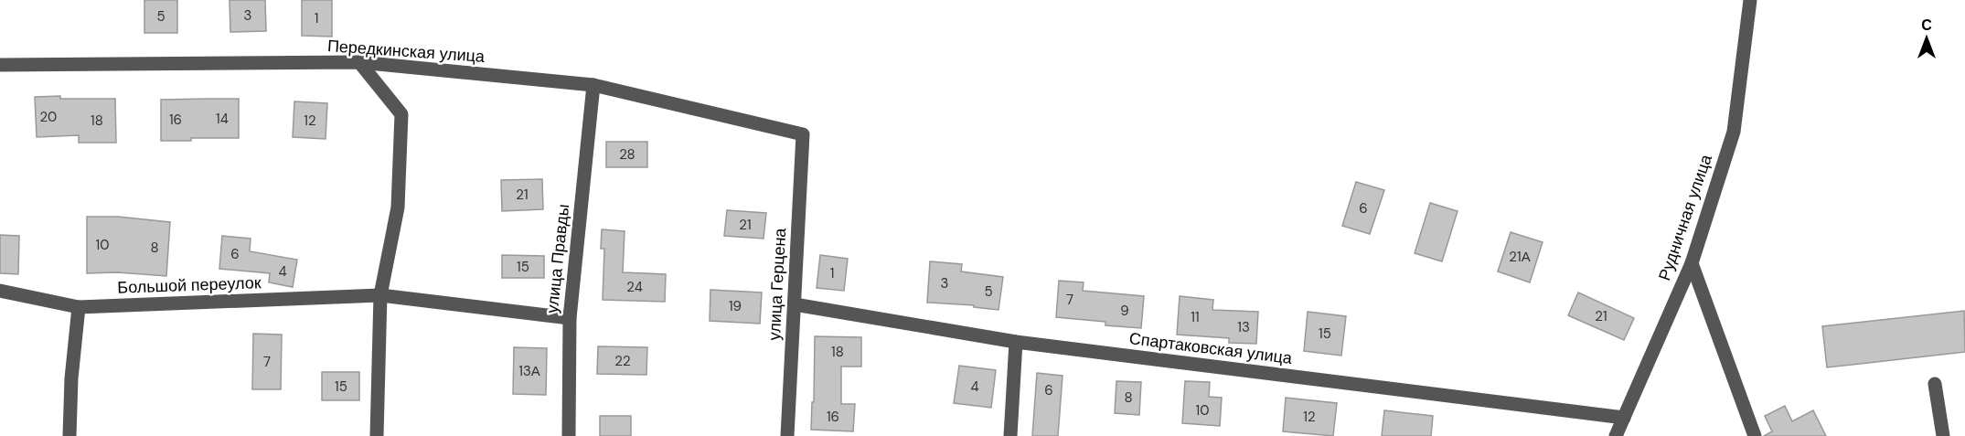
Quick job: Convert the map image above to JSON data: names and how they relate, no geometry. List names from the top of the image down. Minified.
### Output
{"streets":{"street":["Передкинская улица","Рудничная улица","улица Правды","улица Герцена","Большой переулок","Спартаковская улица"]},"crossings":[["Передкинская улица","улица Правды"],["Передкинская улица","улица Герцена"],["Рудничная улица","Спартаковская улица"],["улица Правды","Большой переулок"],["улица Герцена","Спартаковская улица"]],"house_numbers":["3","5","1","20","14","16","18","12","28","21","6","21","10","8","6","21А","15","4","1","3","24","5","7","19","9","21","11","13","15","18","22","7","13А","15","4","6","8","10","16","12"],"north":"top"}
